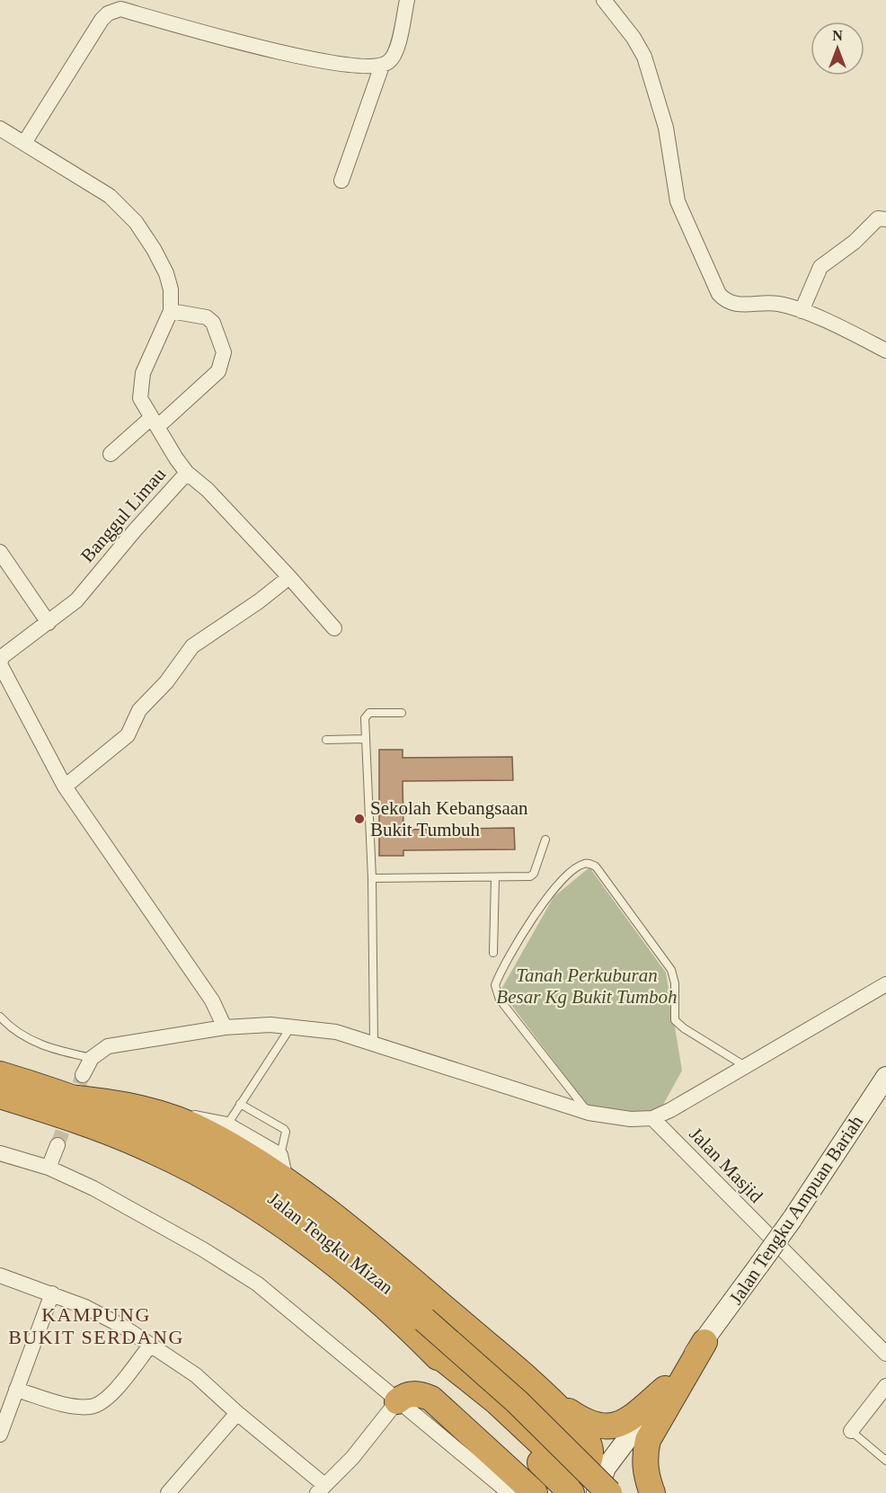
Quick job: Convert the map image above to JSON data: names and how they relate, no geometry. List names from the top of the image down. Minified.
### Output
{"streets":{"highway":["Jalan Tengku Mizan"],"main road":["Jalan Tengku Ampuan Bariah"],"street":["Banggul Limau","Jalan Masjid"]},"districts":["KAMPUNG BUKIT SERDANG"],"parks":["Tanah Perkuburan Besar Kg Bukit Tumboh"],"places":["Sekolah Kebangsaan Bukit Tumbuh"],"north":"top"}
